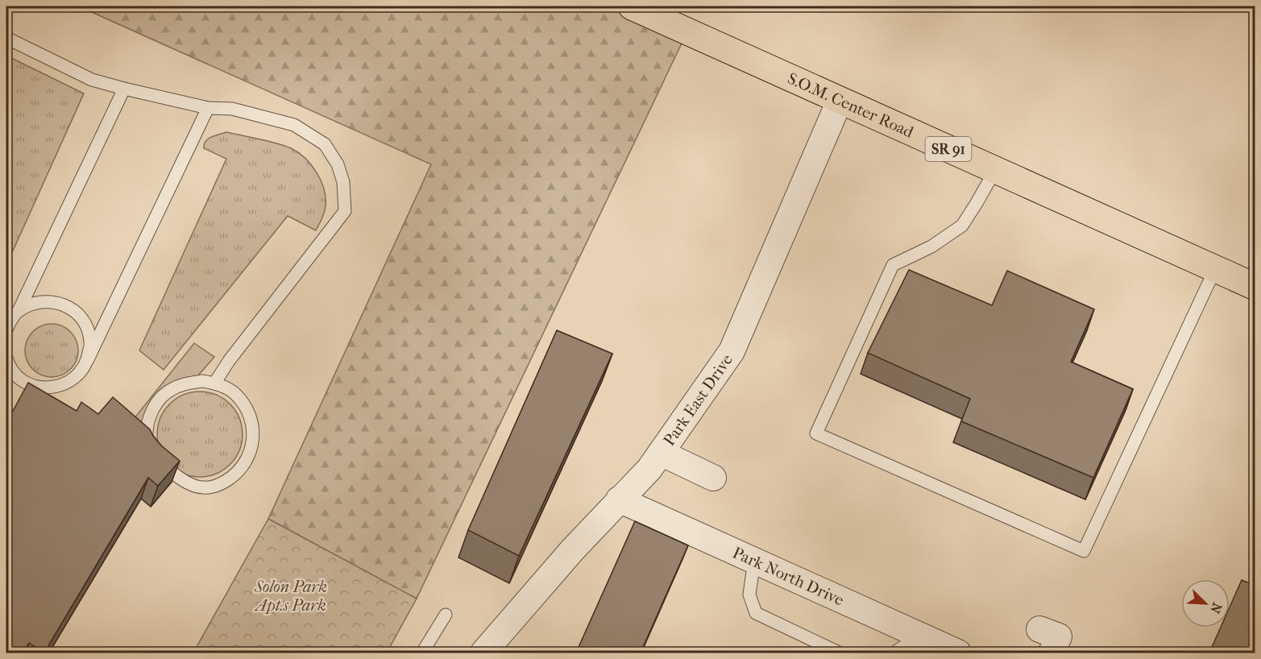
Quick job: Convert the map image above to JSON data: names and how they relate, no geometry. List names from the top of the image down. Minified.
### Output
{"streets":{"main road":["S.O.M. Center Road","SR 91"],"street":["Park East Drive","Park North Drive"]},"crossings":[["S.O.M. Center Road","Park East Drive"],["Park East Drive","Park North Drive"]],"parks":["Solon Park Apt.s Park"],"north":"bottom right"}
